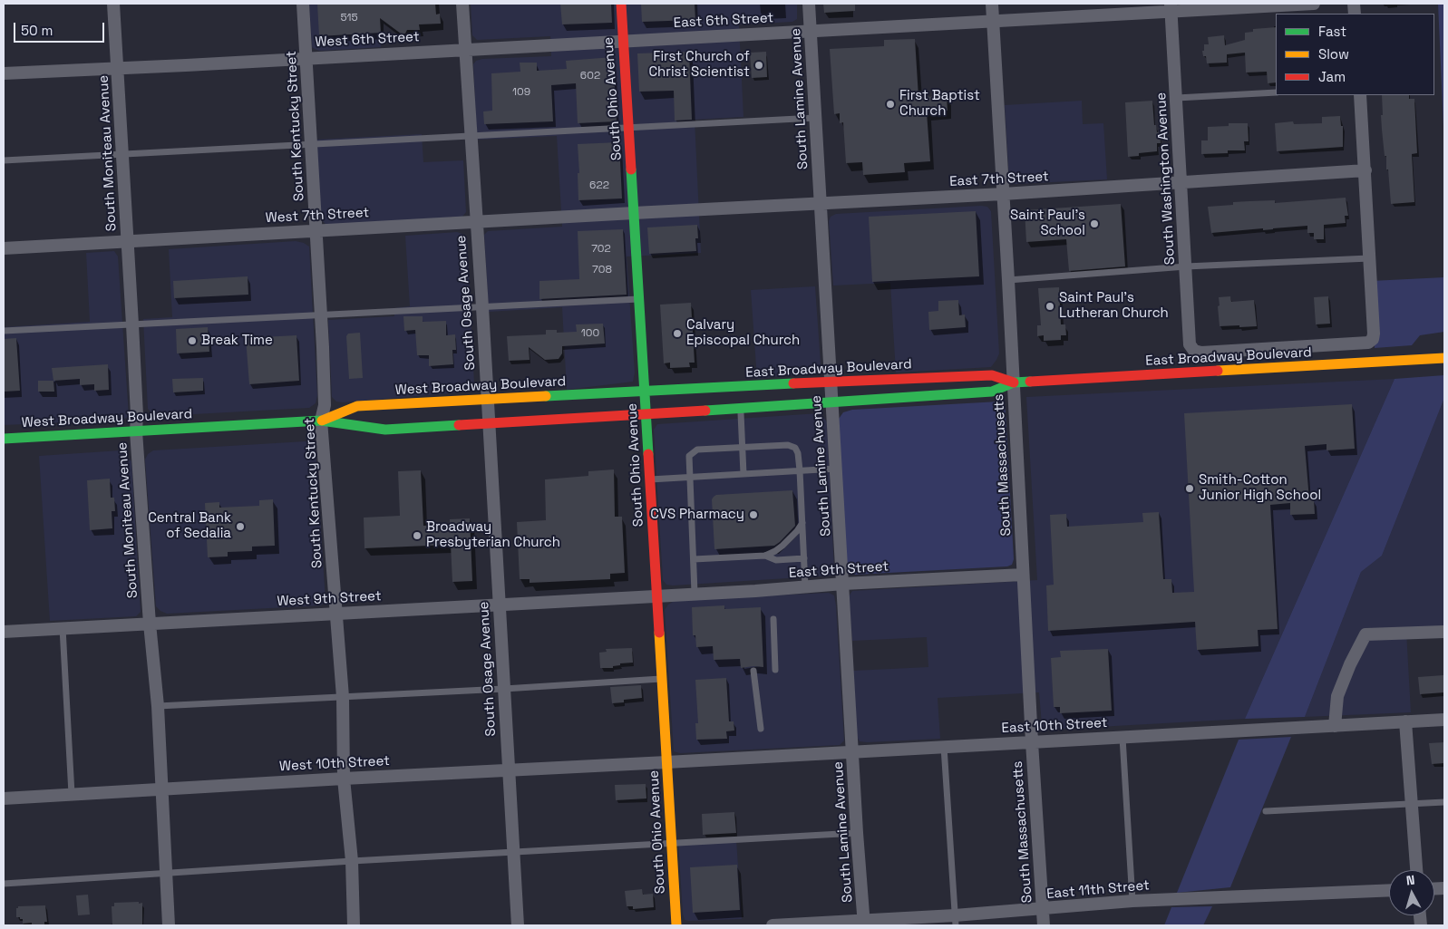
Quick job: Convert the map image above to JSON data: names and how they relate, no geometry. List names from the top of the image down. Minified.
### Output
{"streets":{"main road":["South Ohio Avenue","East Broadway Boulevard","West Broadway Boulevard"],"street":["East 6th Street","West 6th Street","South Lamine Avenue","South Kentucky Street","South Moniteau Avenue","South Washington Avenue","East 7th Street","West 7th Street","South Osage Avenue","South Massachusetts","East 9th Street","West 9th Street","East 10th Street","West 10th Street","East 11th Street"]},"crossings":[["East 6th Street","West 6th Street"],["East 6th Street","South Ohio Avenue"],["East 6th Street","South Lamine Avenue"],["East 6th Street","South Washington Avenue"],["East 6th Street","South Massachusetts"],["West 6th Street","South Ohio Avenue"],["West 6th Street","South Kentucky Street"],["West 6th Street","South Moniteau Avenue"],["West 6th Street","South Osage Avenue"],["South Ohio Avenue","East 7th Street"],["South Ohio Avenue","West 7th Street"],["South Ohio Avenue","East Broadway Boulevard"],["South Ohio Avenue","West Broadway Boulevard"],["South Ohio Avenue","East 9th Street"],["South Ohio Avenue","West 9th Street"],["South Ohio Avenue","East 10th Street"],["South Ohio Avenue","West 10th Street"],["South Lamine Avenue","East 7th Street"],["South Lamine Avenue","East Broadway Boulevard"],["South Lamine Avenue","East 9th Street"],["South Lamine Avenue","East 10th Street"],["South Lamine Avenue","East 11th Street"],["South Kentucky Street","West 7th Street"],["South Kentucky Street","West Broadway Boulevard"],["South Kentucky Street","West 9th Street"],["South Kentucky Street","West 10th Street"],["South Moniteau Avenue","West 7th Street"],["South Moniteau Avenue","West Broadway Boulevard"],["South Moniteau Avenue","West 9th Street"],["South Moniteau Avenue","West 10th Street"],["South Washington Avenue","East 7th Street"],["East 7th Street","West 7th Street"],["East 7th Street","South Massachusetts"],["West 7th Street","South Osage Avenue"],["South Osage Avenue","West Broadway Boulevard"],["South Osage Avenue","West 9th Street"],["South Osage Avenue","West 10th Street"],["East Broadway Boulevard","West Broadway Boulevard"],["East Broadway Boulevard","South Massachusetts"],["South Massachusetts","East 9th Street"],["South Massachusetts","East 10th Street"],["South Massachusetts","East 11th Street"],["East 9th Street","West 9th Street"],["East 10th Street","West 10th Street"]],"places":["First Church of Christ Scientist","First Baptist Church","Saint Paul's School","Saint Paul's Lutheran Church","Calvary Episcopal Church","Break Time","Smith-Cotton Junior High School","CVS Pharmacy","Central Bank of Sedalia","Broadway Presbyterian Church"],"house_numbers":["515","602","109","622","702","708","100"],"legend":["Fast","Slow","Jam"],"scale_bar":"50 m","north":"top"}
